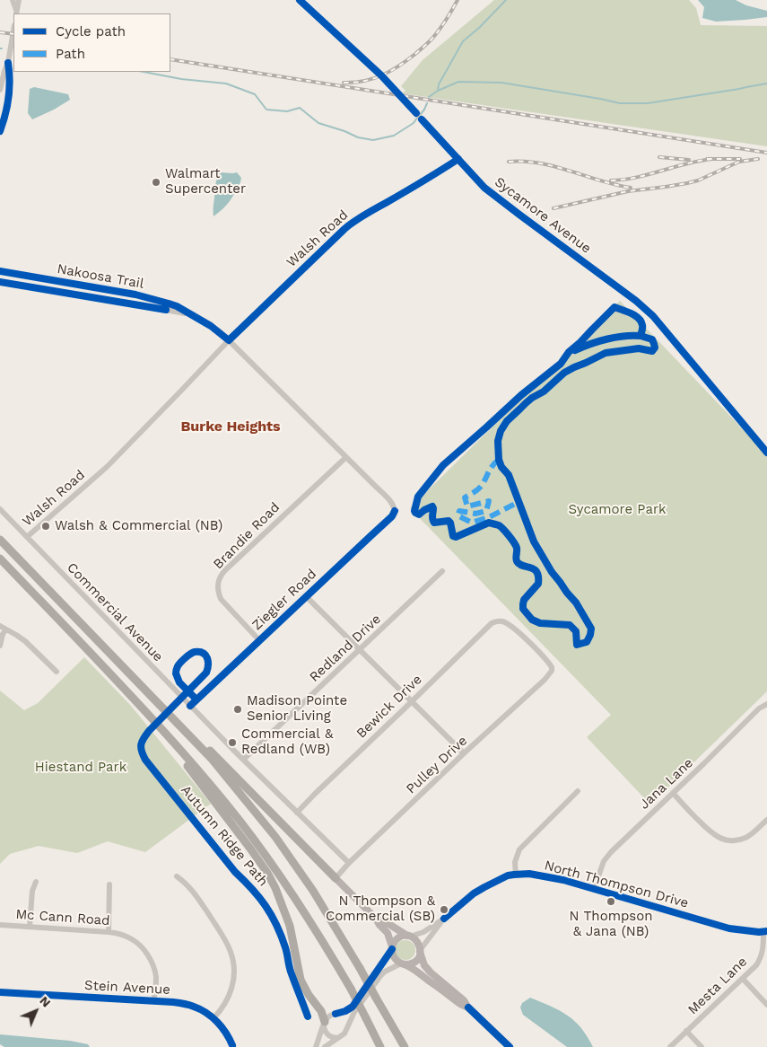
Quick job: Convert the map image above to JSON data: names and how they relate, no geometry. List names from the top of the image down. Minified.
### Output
{"streets":{"street":["Sycamore Avenue","Walsh Road","Nakoosa Trail","Brandie Road","Ziegler Road","Commercial Avenue","Redland Drive","Bewick Drive","Pulley Drive","Jana Lane","North Thompson Drive","Mc Cann Road","Mesta Lane","Stein Avenue"],"cycle path":["Autumn Ridge Path"]},"crossings":[["Sycamore Avenue","Walsh Road"],["Walsh Road","Nakoosa Trail"],["Walsh Road","Commercial Avenue"],["Nakoosa Trail","Brandie Road"],["Nakoosa Trail","Ziegler Road"],["Brandie Road","Ziegler Road"],["Ziegler Road","Commercial Avenue"],["Commercial Avenue","Redland Drive"],["Commercial Avenue","Bewick Drive"],["Commercial Avenue","Pulley Drive"],["Bewick Drive","Pulley Drive"],["Jana Lane","North Thompson Drive"],["North Thompson Drive","Mesta Lane"],["Mc Cann Road","Stein Avenue"]],"districts":["Burke Heights"],"parks":["Sycamore Park","Hiestand Park"],"places":["Walmart Supercenter","Walsh & Commercial (NB)","Madison Pointe Senior Living","Commercial & Redland (WB)","N Thompson & Jana (NB)","N Thompson & Commercial (SB)"],"legend":["Cycle path","Path"],"north":"top right"}
